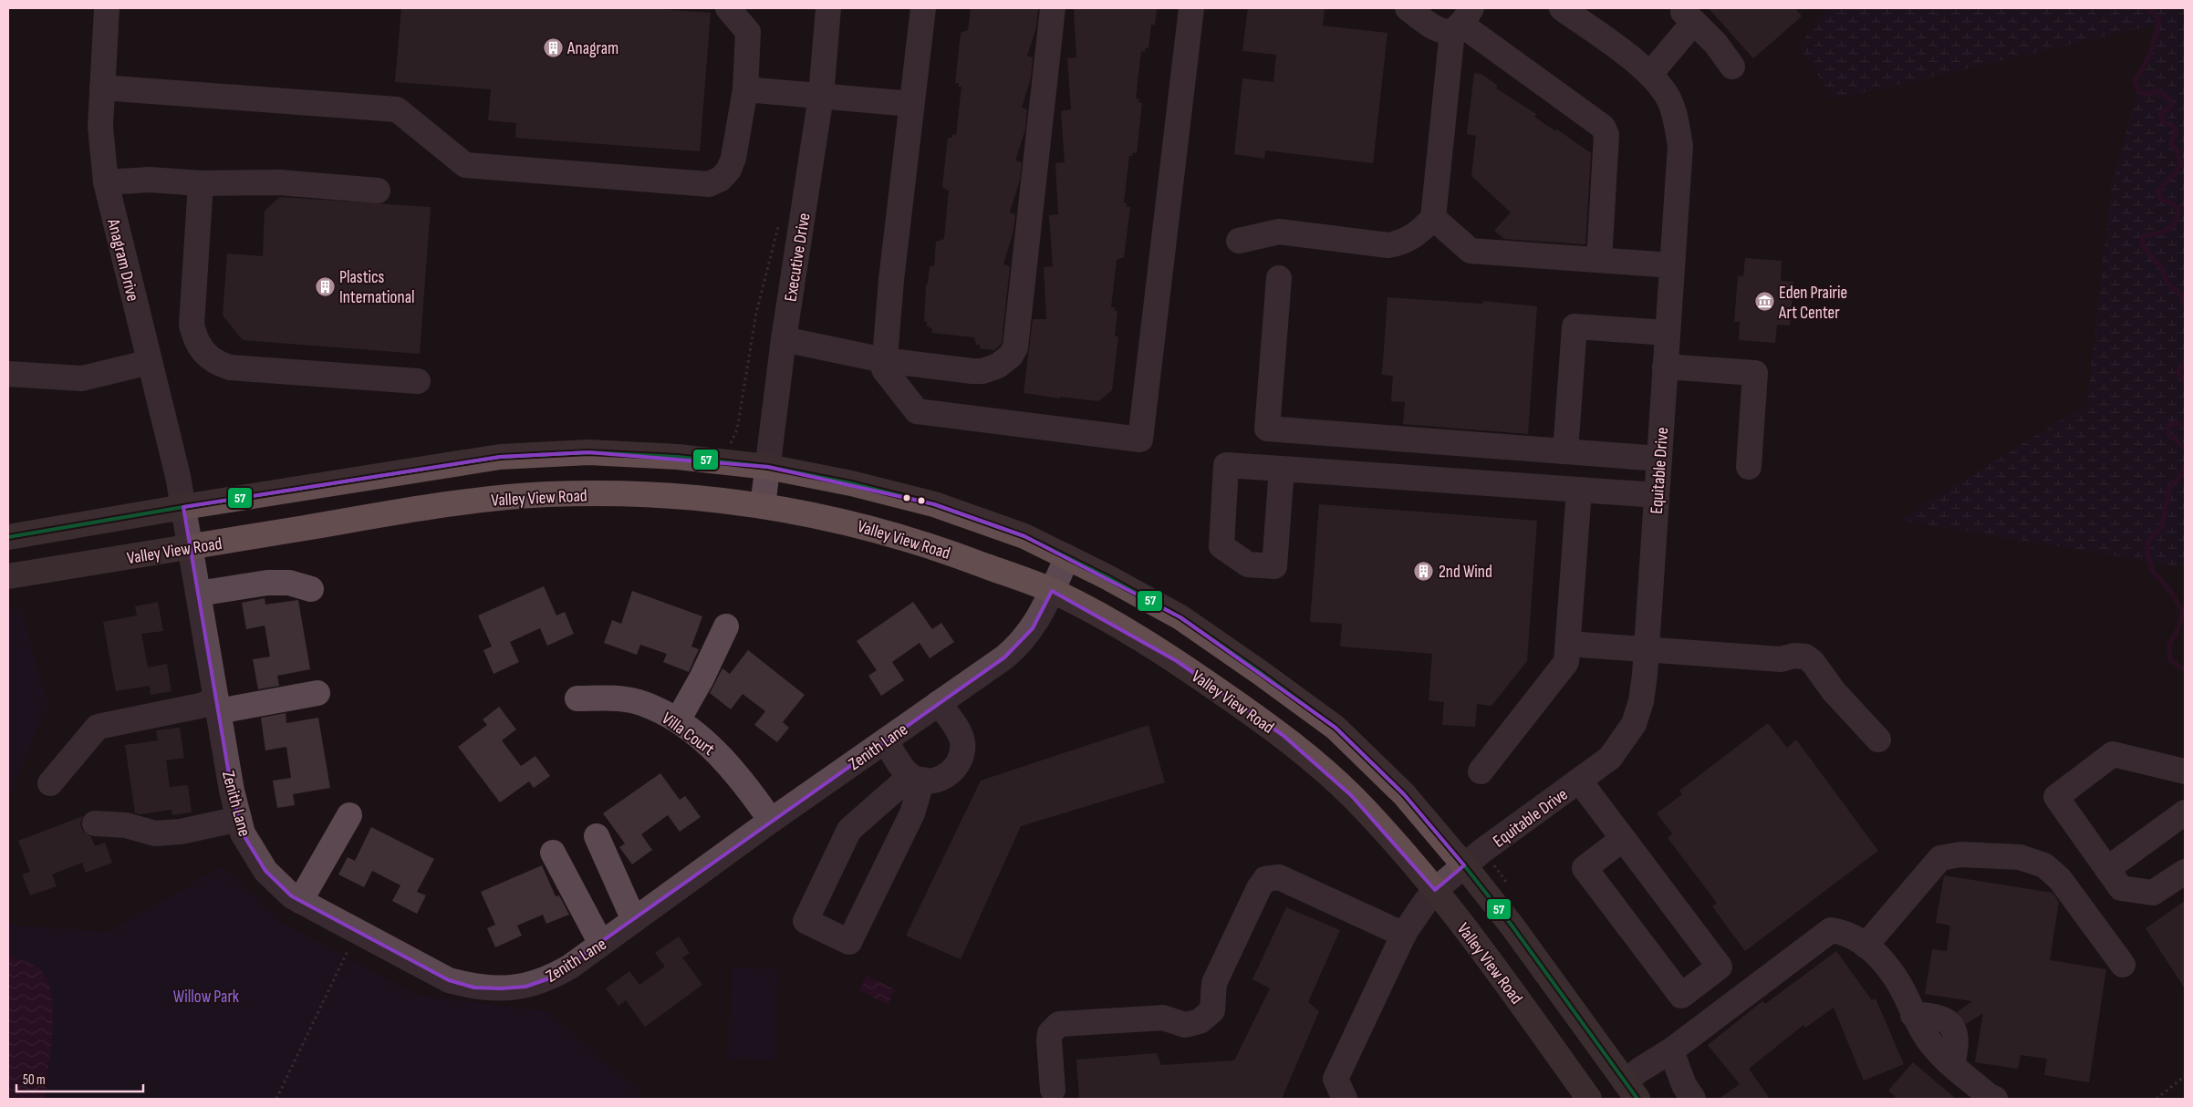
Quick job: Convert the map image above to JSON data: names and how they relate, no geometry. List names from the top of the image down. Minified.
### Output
{"streets":{"main road":["Valley View Road"],"street":["Executive Drive","Anagram Drive","Equitable Drive","Villa Court","Zenith Lane"]},"crossings":[["Executive Drive","Valley View Road"],["Anagram Drive","Zenith Lane"],["Equitable Drive","Valley View Road"],["Valley View Road","Zenith Lane"],["Villa Court","Zenith Lane"]],"parks":["Willow Park"],"places":{"building":["Anagram","Plastics International","2nd Wind"],"museum":["Eden Prairie Art Center"]},"lines":["transit line 57"],"scale_bar":"50 m"}
